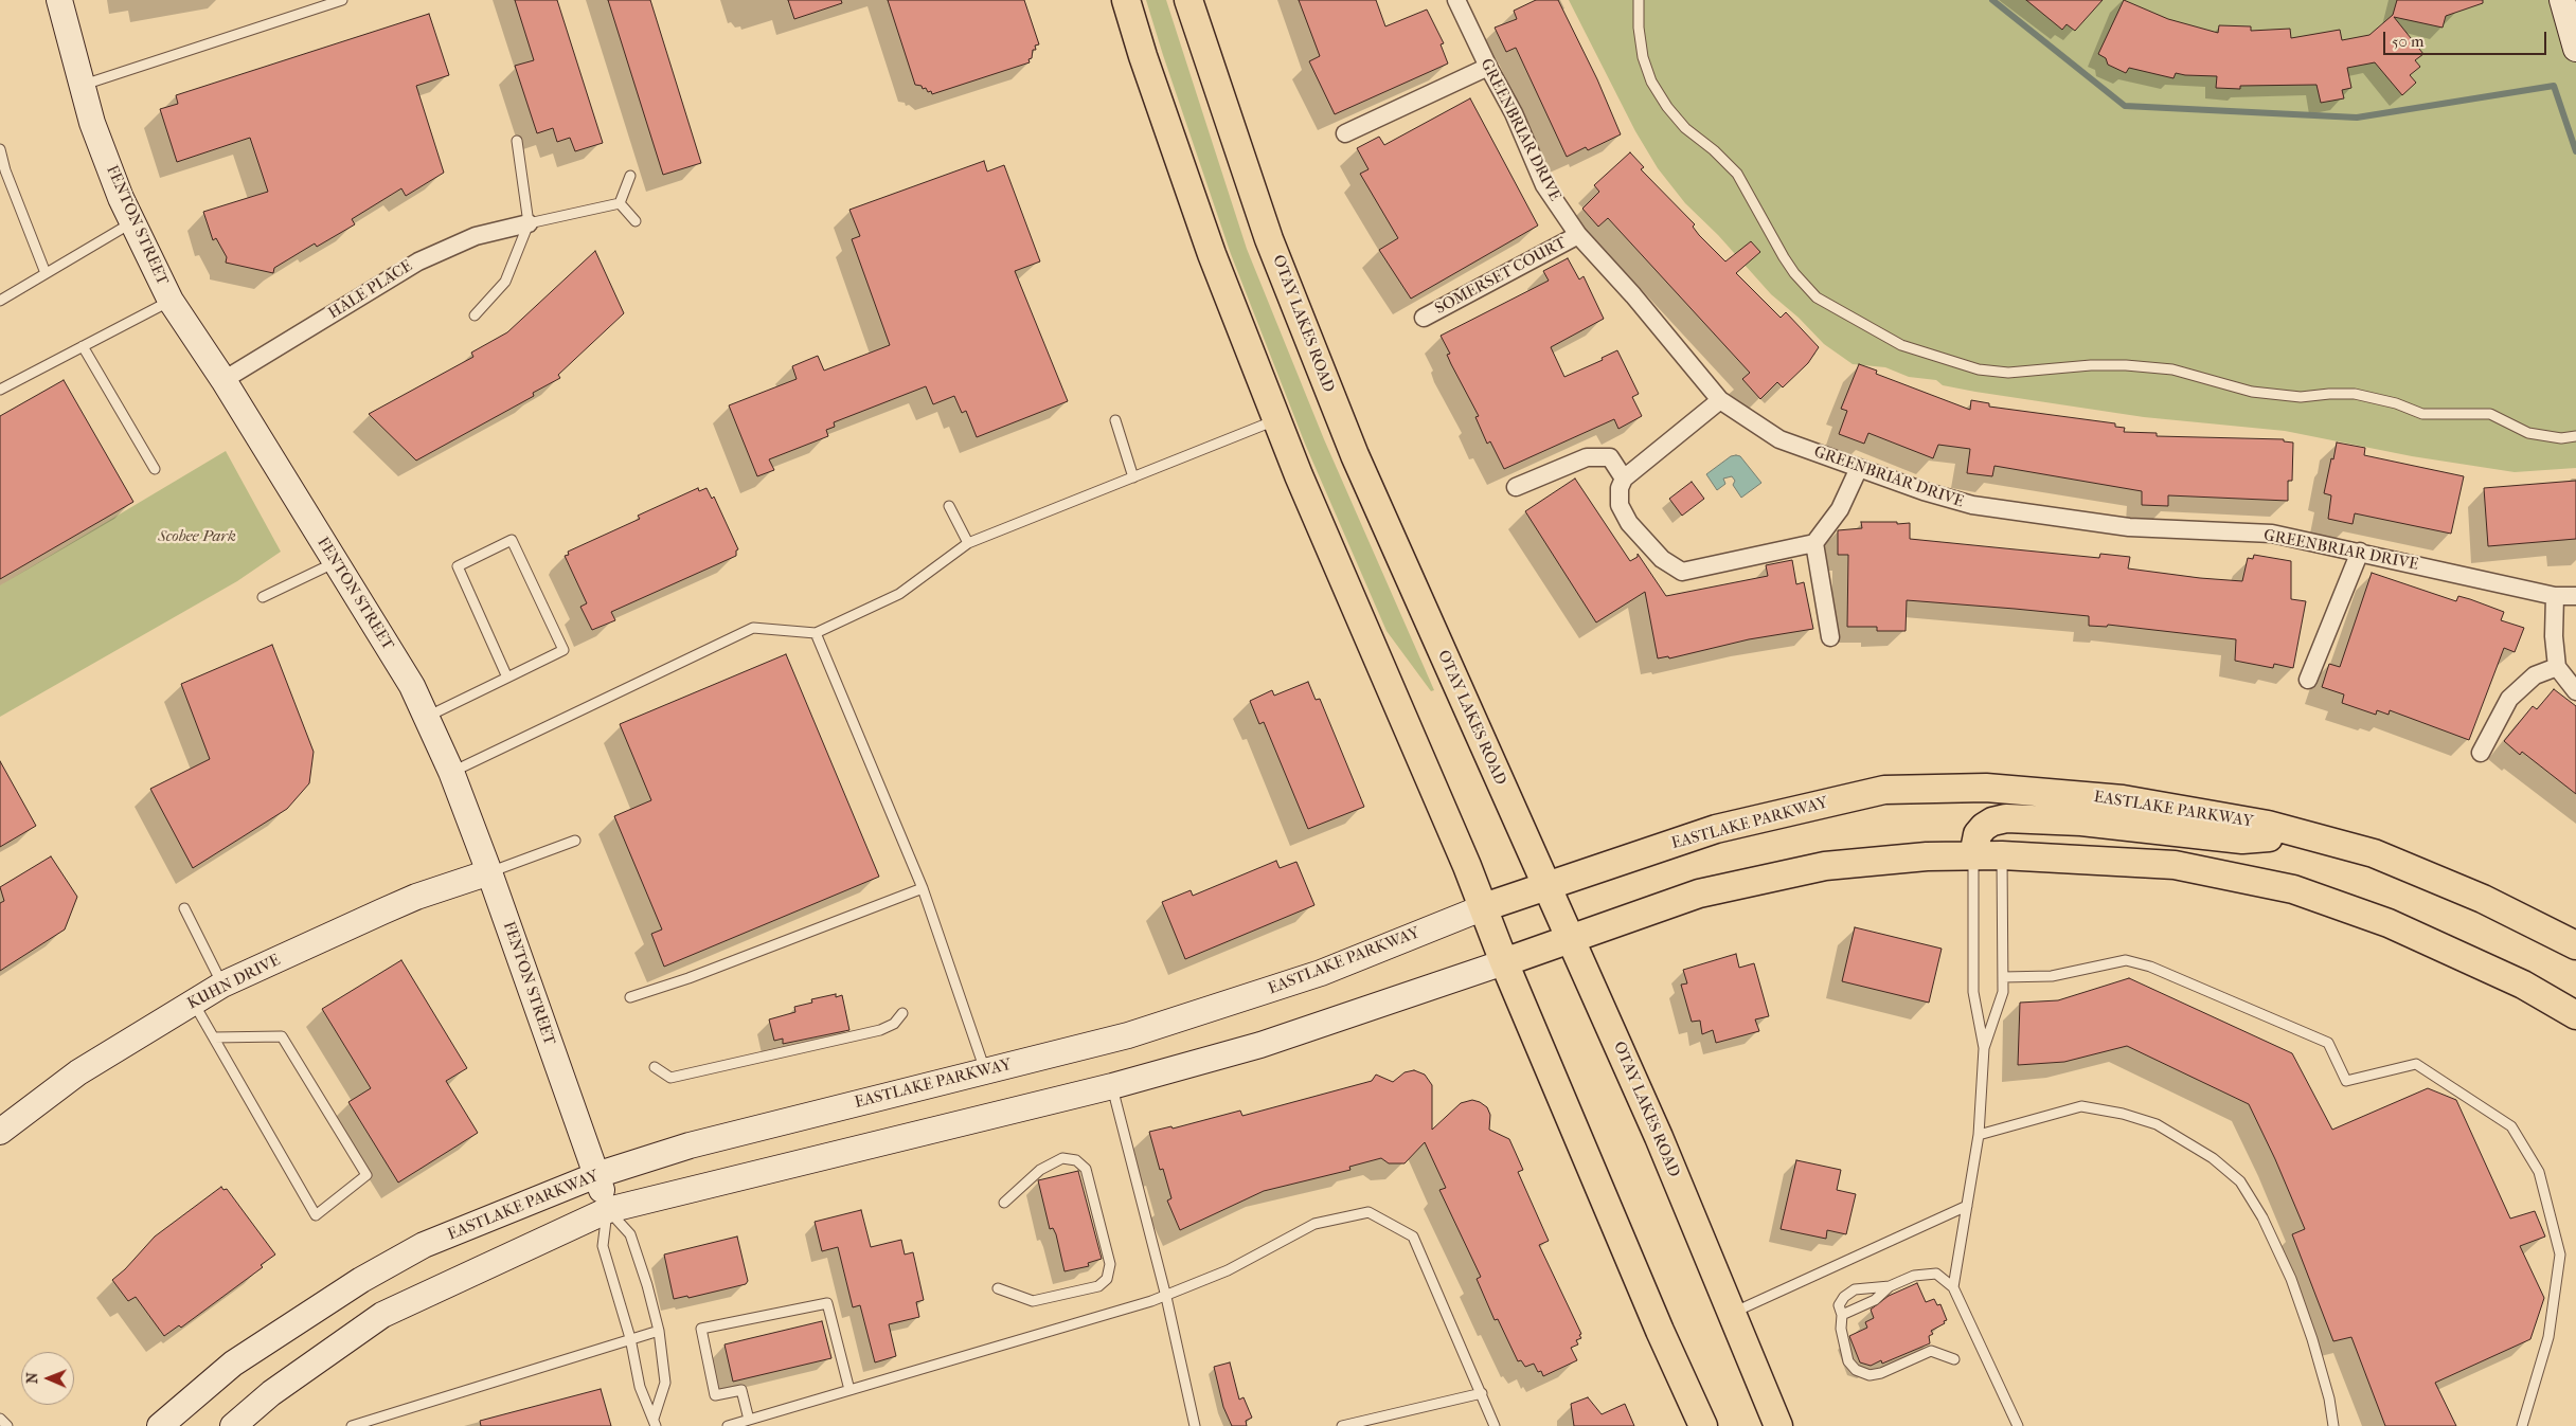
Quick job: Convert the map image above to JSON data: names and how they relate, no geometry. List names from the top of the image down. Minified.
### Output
{"streets":{"main road":["FENTON STREET","OTAY LAKES ROAD","EASTLAKE PARKWAY","KUHN DRIVE"],"street":["GREENBRIAR DRIVE","SOMERSET COURT","HALE PLACE"]},"crossings":[["GREENBRIAR DRIVE","SOMERSET COURT"],["FENTON STREET","HALE PLACE"],["FENTON STREET","EASTLAKE PARKWAY"],["FENTON STREET","KUHN DRIVE"],["OTAY LAKES ROAD","EASTLAKE PARKWAY"]],"parks":["Scobee Park"],"scale_bar":"50 m","north":"left"}
